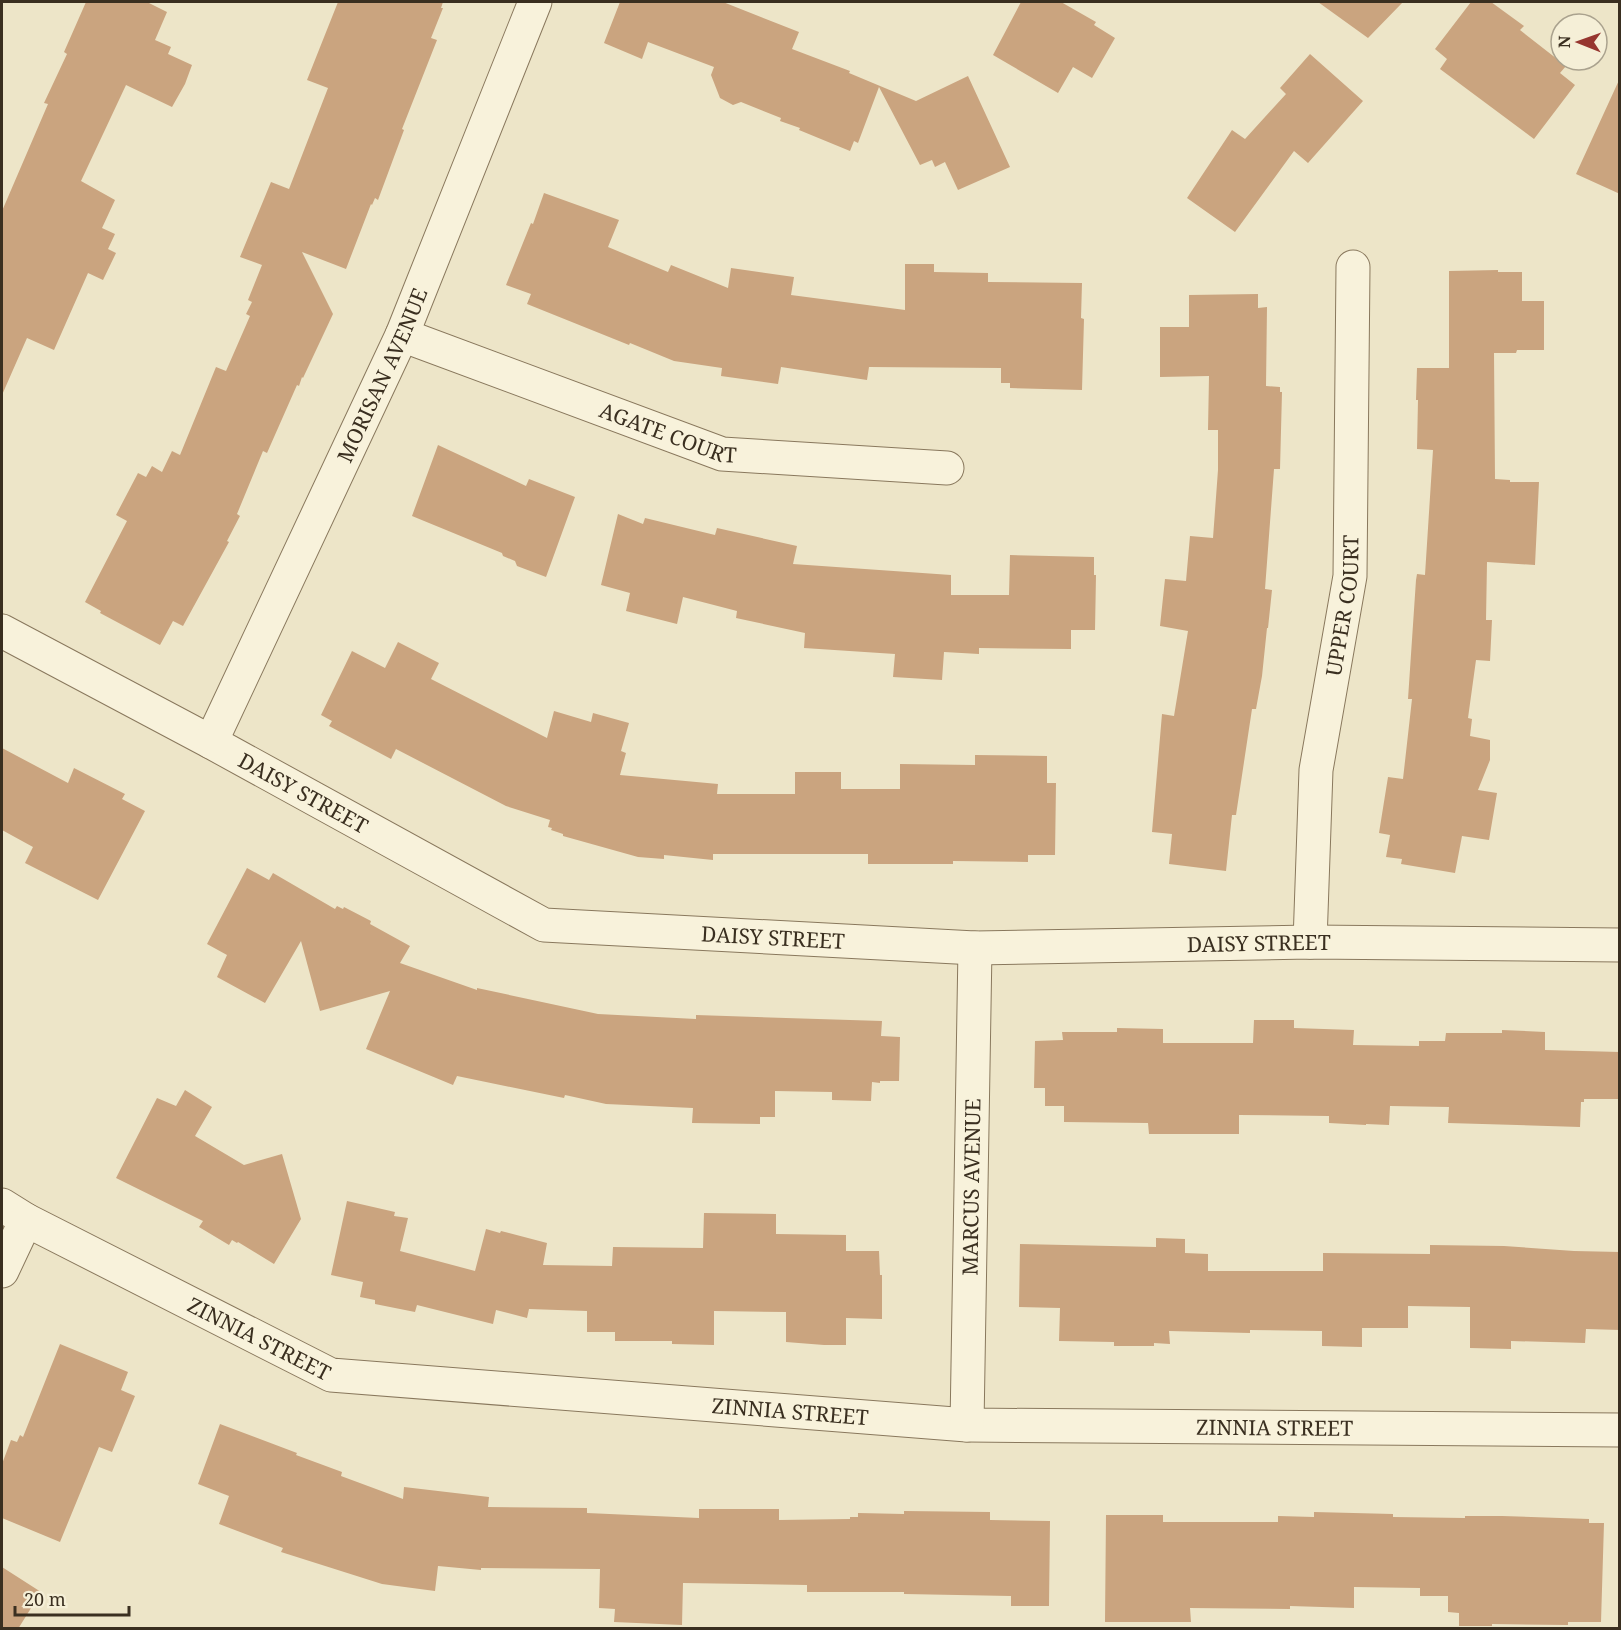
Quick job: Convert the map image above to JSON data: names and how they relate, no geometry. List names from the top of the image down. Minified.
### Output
{"streets":{"street":["MORISAN AVENUE","AGATE COURT","UPPER COURT","DAISY STREET","MARCUS AVENUE","ZINNIA STREET"]},"crossings":[["MORISAN AVENUE","AGATE COURT"],["MORISAN AVENUE","DAISY STREET"],["UPPER COURT","DAISY STREET"],["DAISY STREET","MARCUS AVENUE"],["MARCUS AVENUE","ZINNIA STREET"]],"scale_bar":"20 m","north":"left"}
